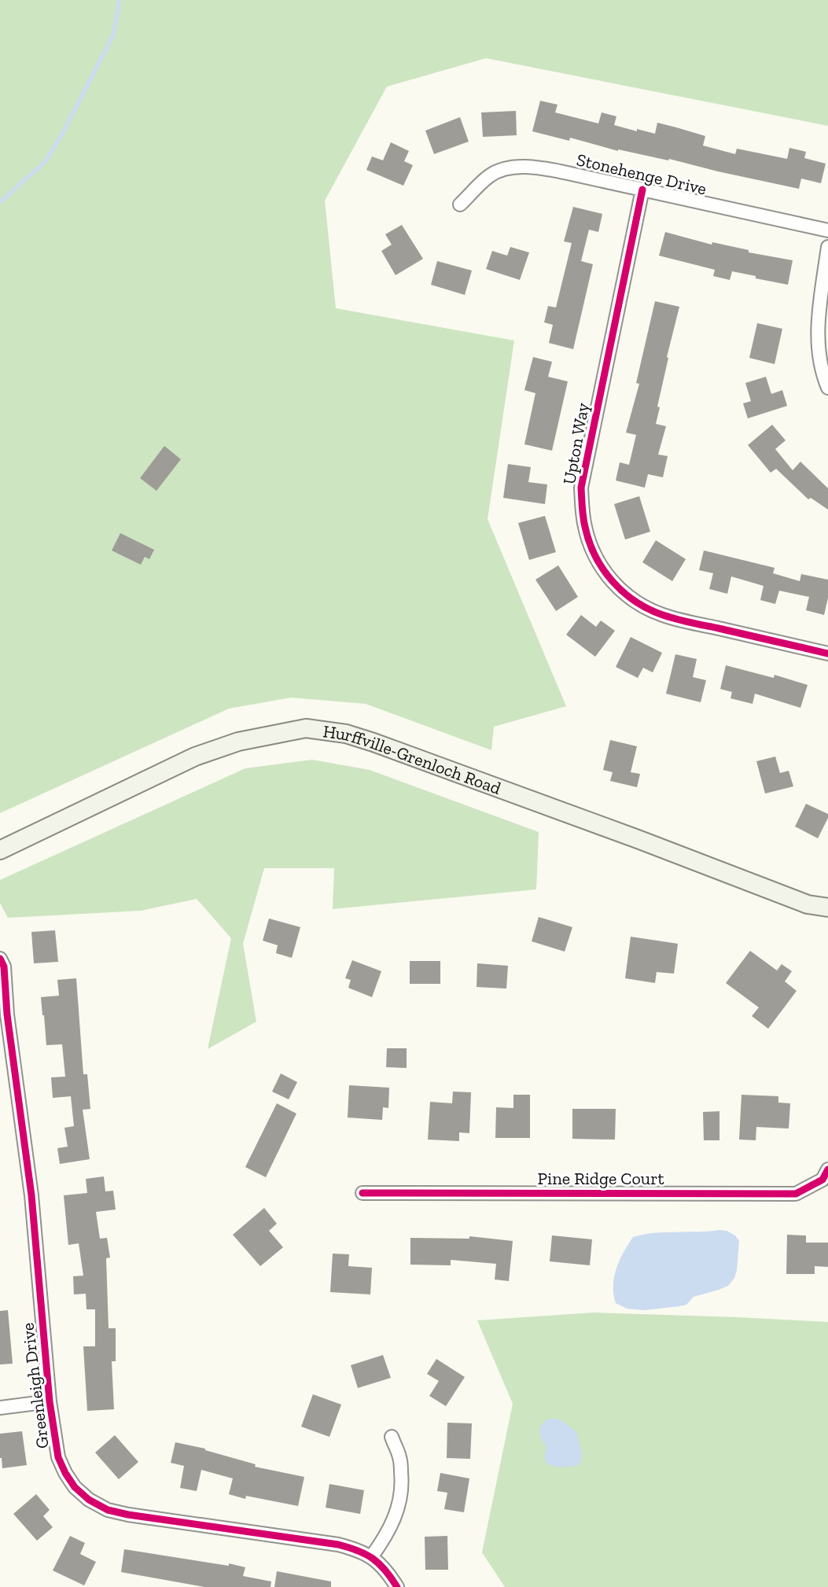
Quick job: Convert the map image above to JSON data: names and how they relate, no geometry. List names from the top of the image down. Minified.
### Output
{"streets":{"main road":["Hurffville-Grenloch Road"],"street":["Stonehenge Drive","Upton Way","Pine Ridge Court","Greenleigh Drive"]},"crossings":[["Stonehenge Drive","Upton Way"]]}
